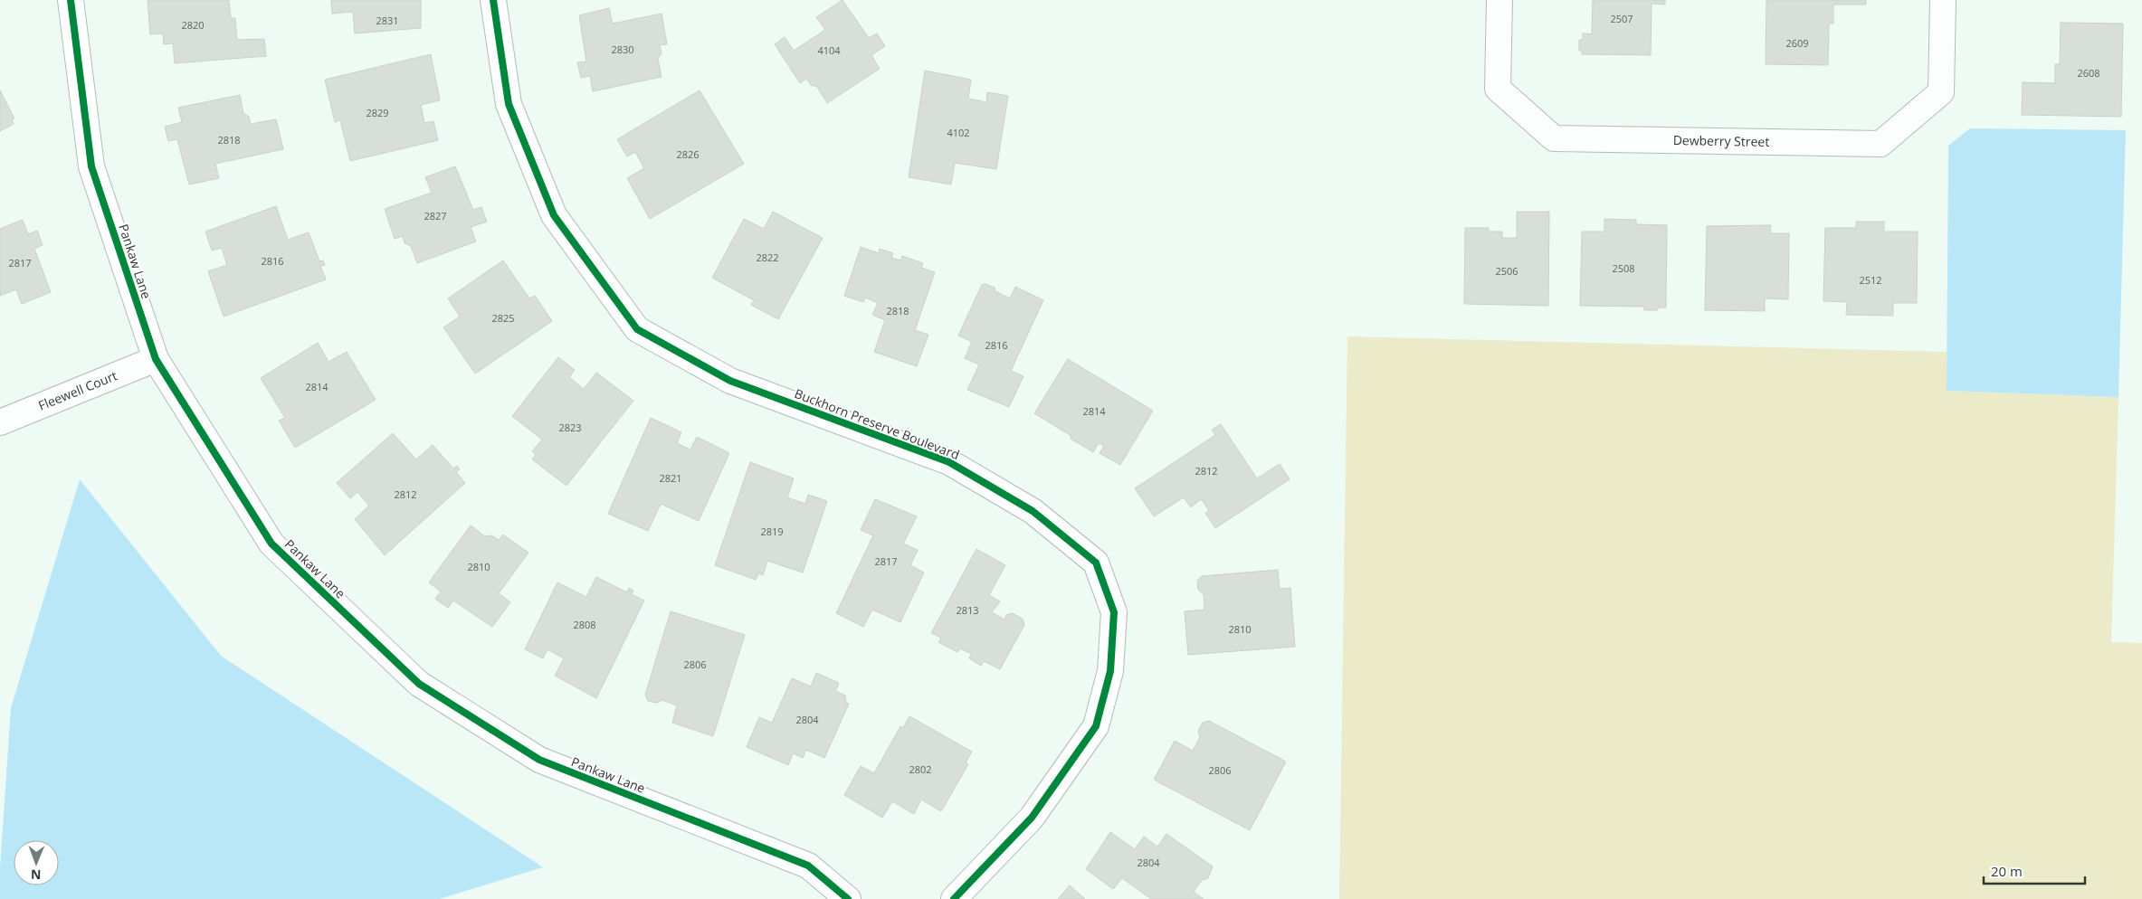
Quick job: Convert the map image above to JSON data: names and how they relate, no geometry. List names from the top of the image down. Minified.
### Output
{"streets":{"street":["Dewberry Street","Pankaw Lane","Fleewell Court","Buckhorn Preserve Boulevard"]},"crossings":[["Pankaw Lane","Fleewell Court"]],"house_numbers":["2507","2831","2820","2609","2830","4104","2608","2829","4102","2818","2826","2827","2822","2816","2817","2508","2506","2512","2818","2825","2816","2814","2814","2823","2812","2821","2812","2819","2817","2810","2813","2808","2810","2806","2804","2802","2806","2804"],"scale_bar":"20 m","north":"bottom"}
